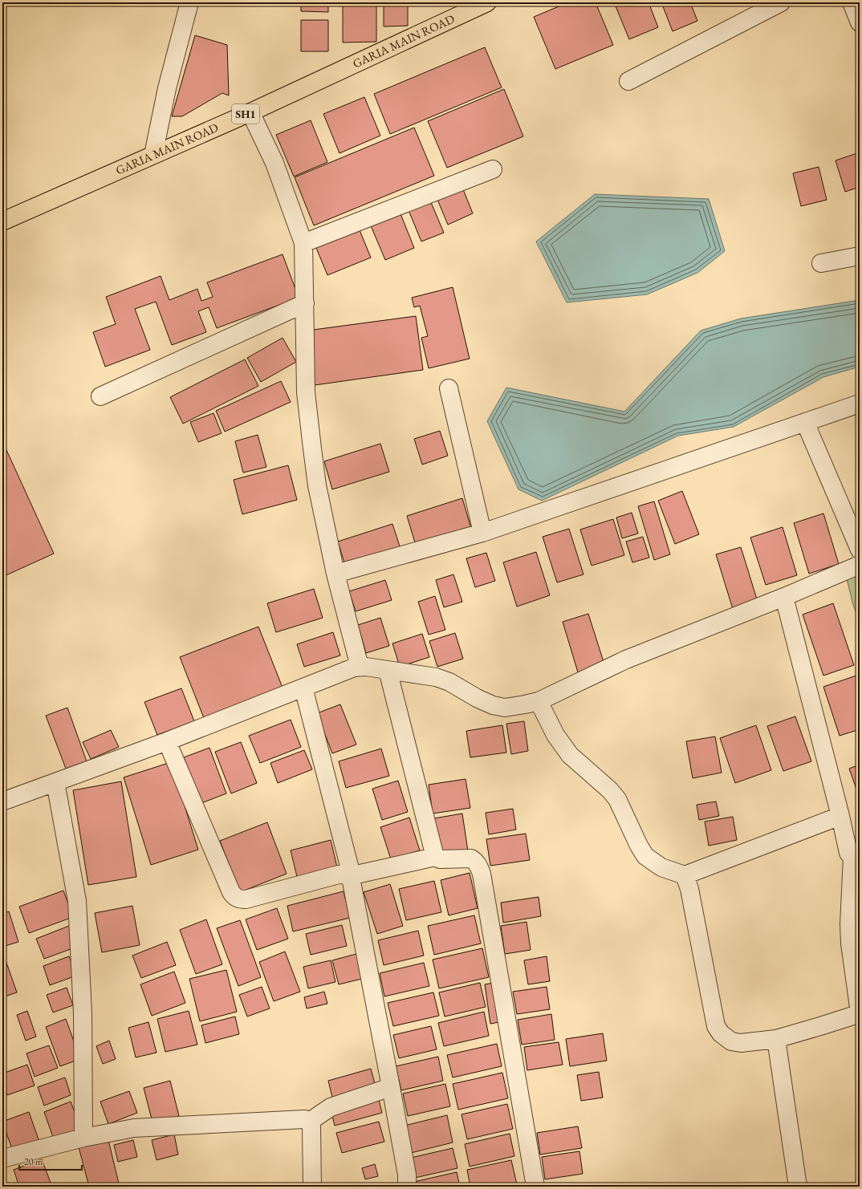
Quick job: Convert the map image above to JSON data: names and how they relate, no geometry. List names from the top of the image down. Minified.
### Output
{"streets":{"main road":["GARIA MAIN ROAD","SH1"]},"scale_bar":"20 m"}
